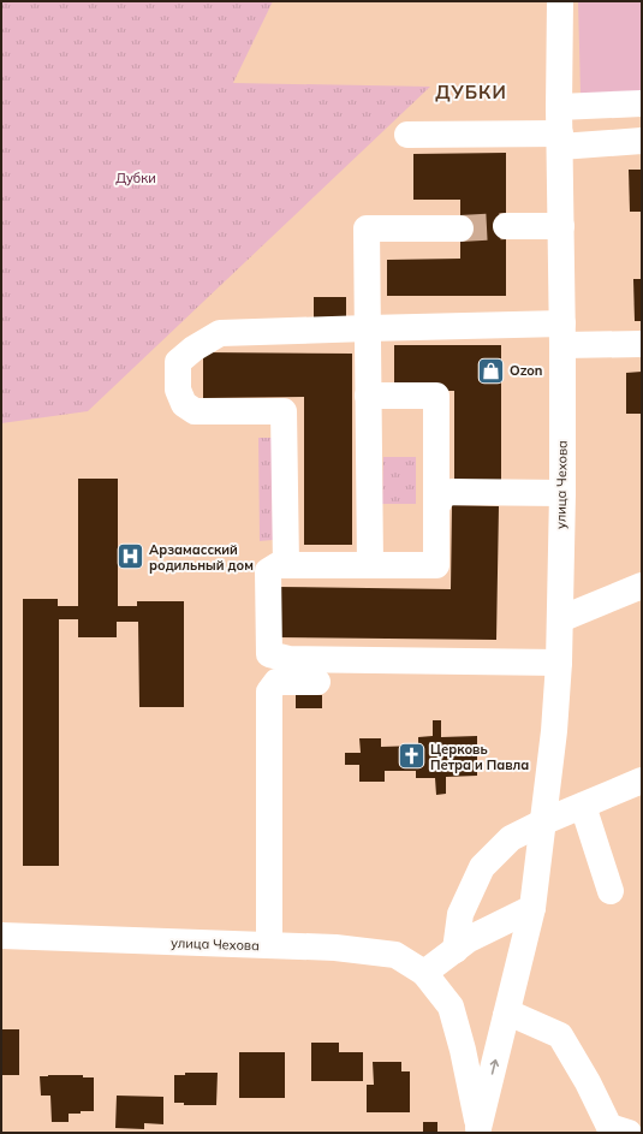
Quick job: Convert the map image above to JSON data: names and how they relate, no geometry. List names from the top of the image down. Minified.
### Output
{"streets":{"street":["улица Чехова"]},"districts":["ДУБКИ"],"parks":["Дубки"],"places":{"shop":["Ozon"],"hospital":["Арзамасский родильный дом"],"church":["Церковь Петра и Павла"]}}
